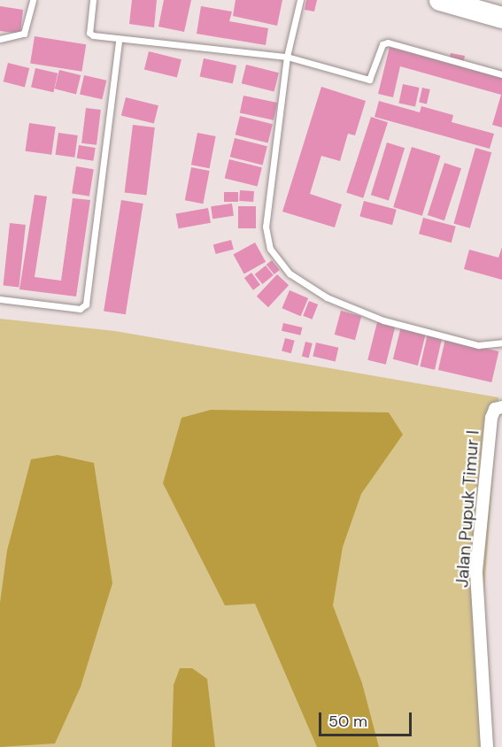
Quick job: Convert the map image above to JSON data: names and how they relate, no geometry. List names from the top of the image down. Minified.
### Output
{"streets":{"street":["Jalan Pupuk Timur I"]},"scale_bar":"50 m"}
